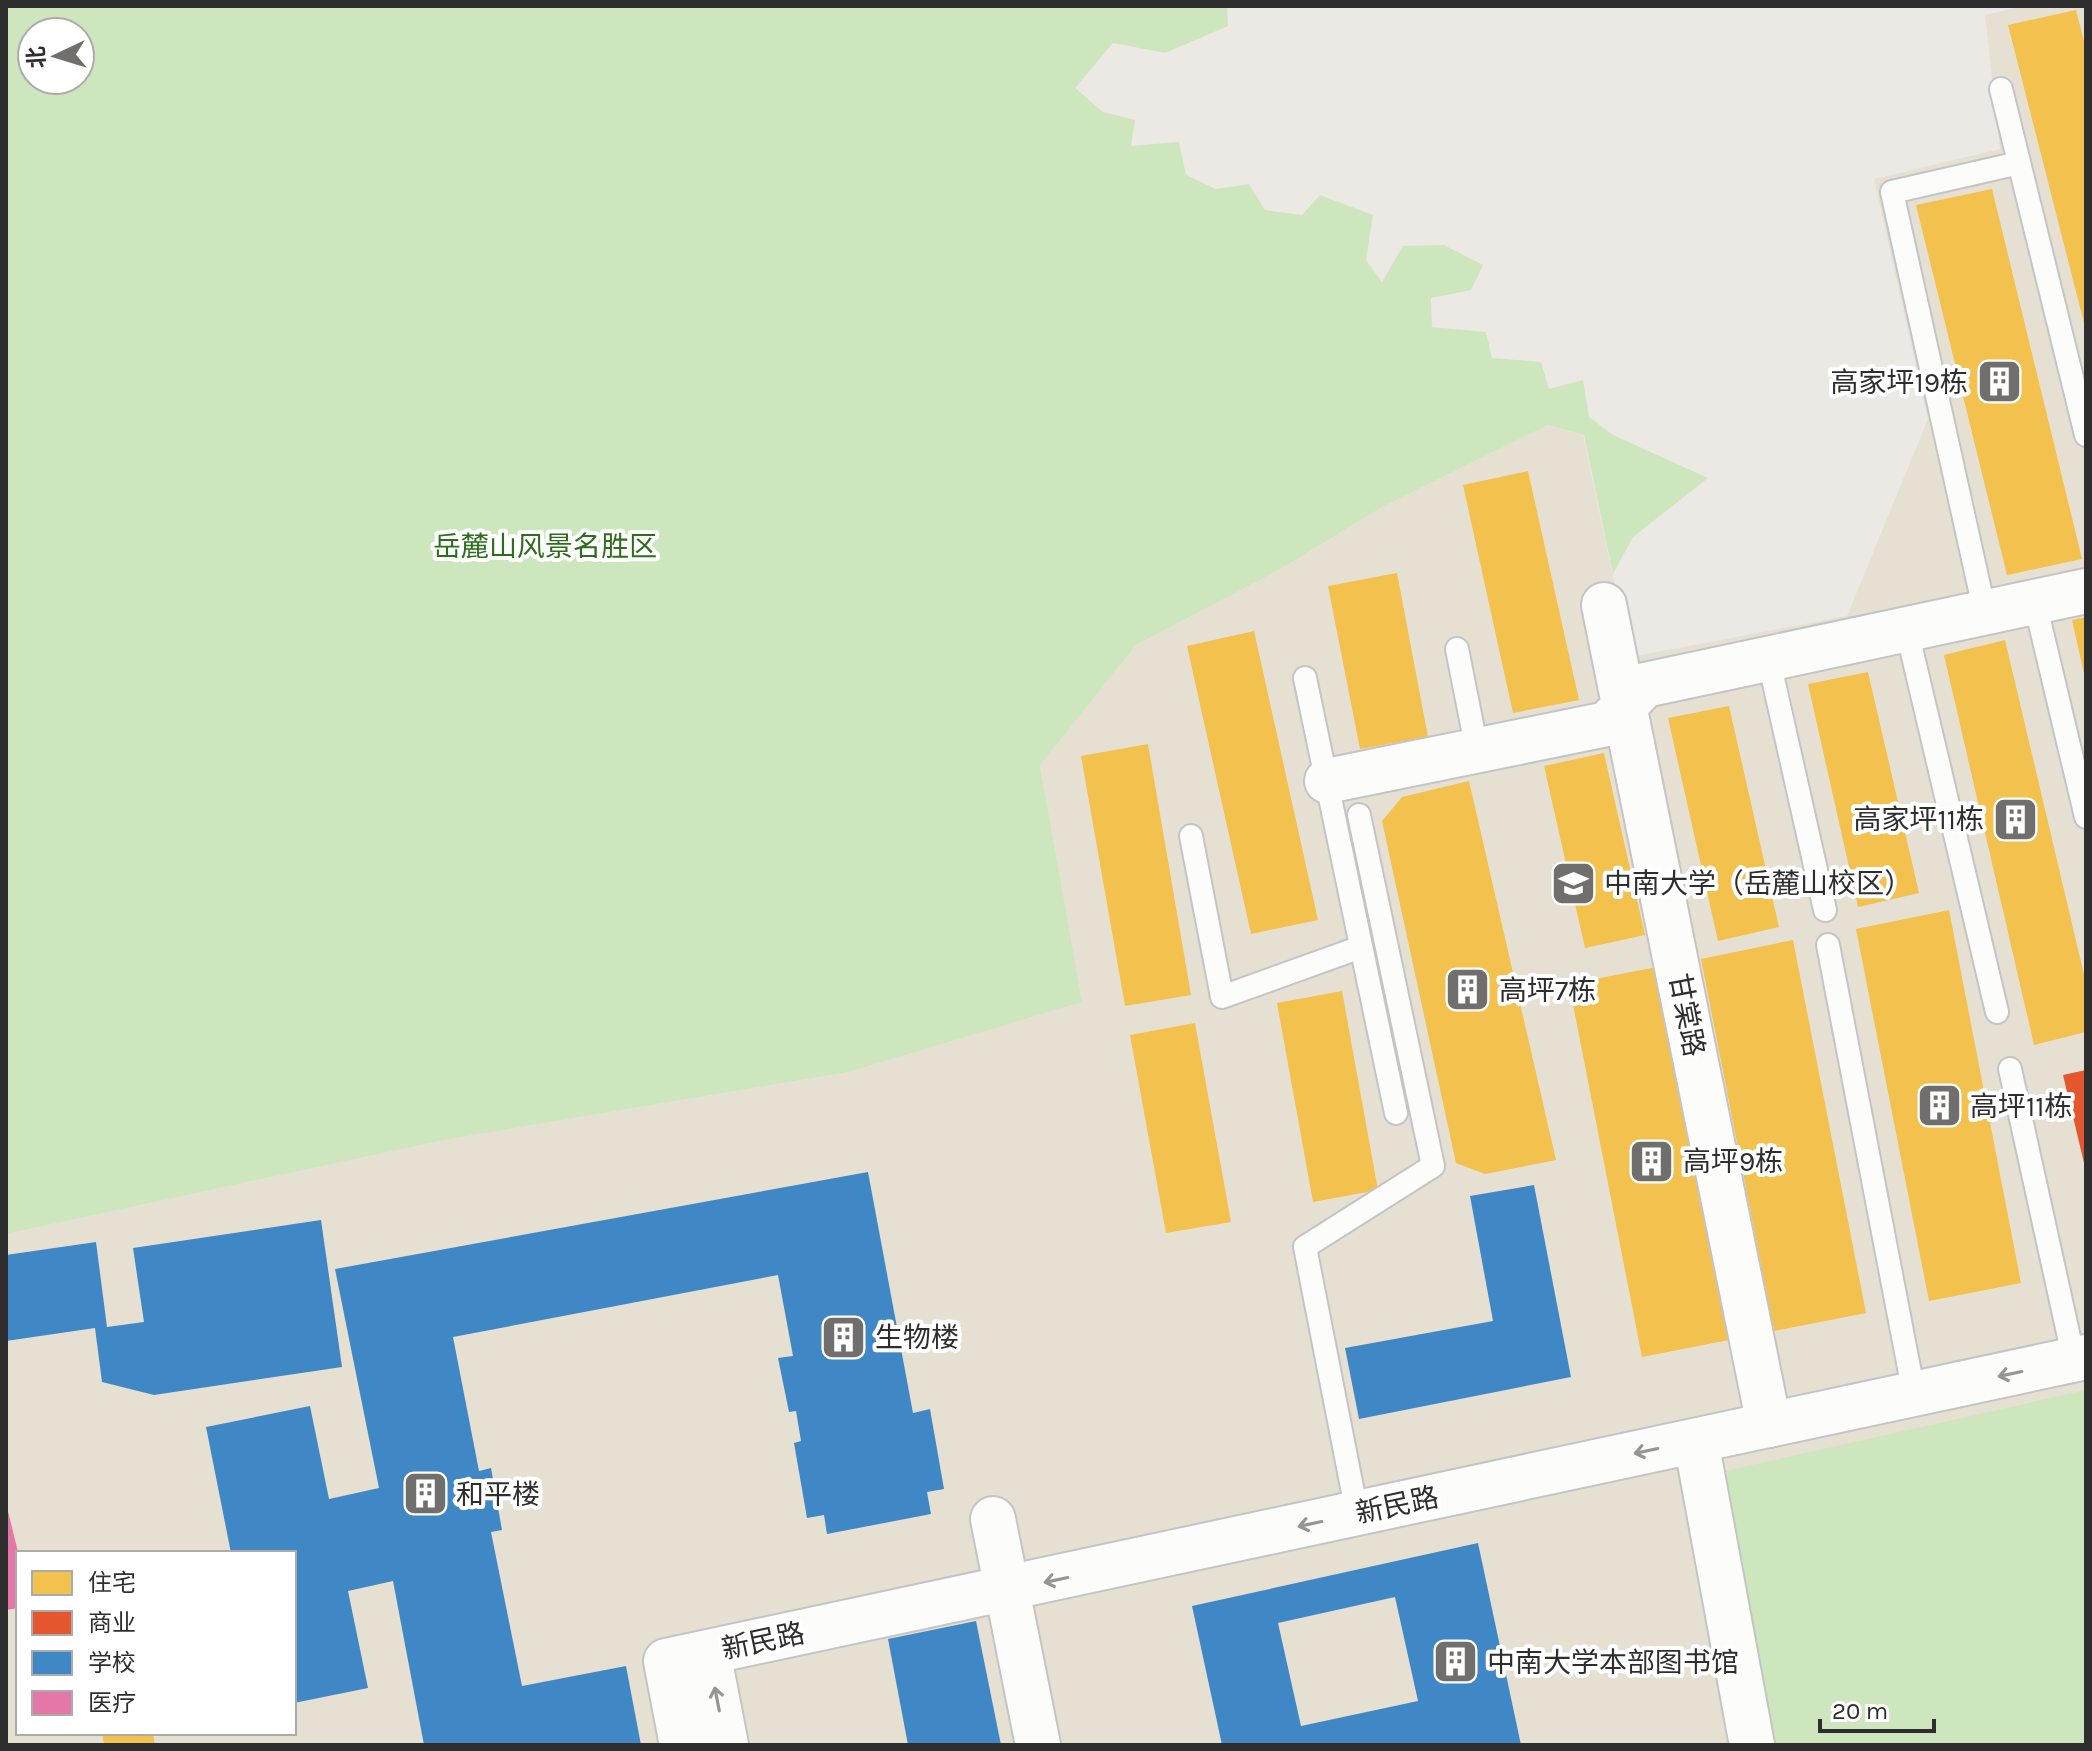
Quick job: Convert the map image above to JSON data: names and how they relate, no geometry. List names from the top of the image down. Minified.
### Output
{"streets":{"street":["甘棠路","新民路"]},"crossings":[["甘棠路","新民路"]],"one_way":["新民路"],"parks":["岳麓山风景名胜区"],"places":{"building":["高家坪19栋","高家坪11栋","高坪7栋","高坪11栋","高坪9栋","生物楼","和平楼","中南大学本部图书馆"],"school or university":["中南大学（岳麓山校区）"]},"legend":["住宅","商业","学校","医疗"],"scale_bar":"20 m","north":"left"}
